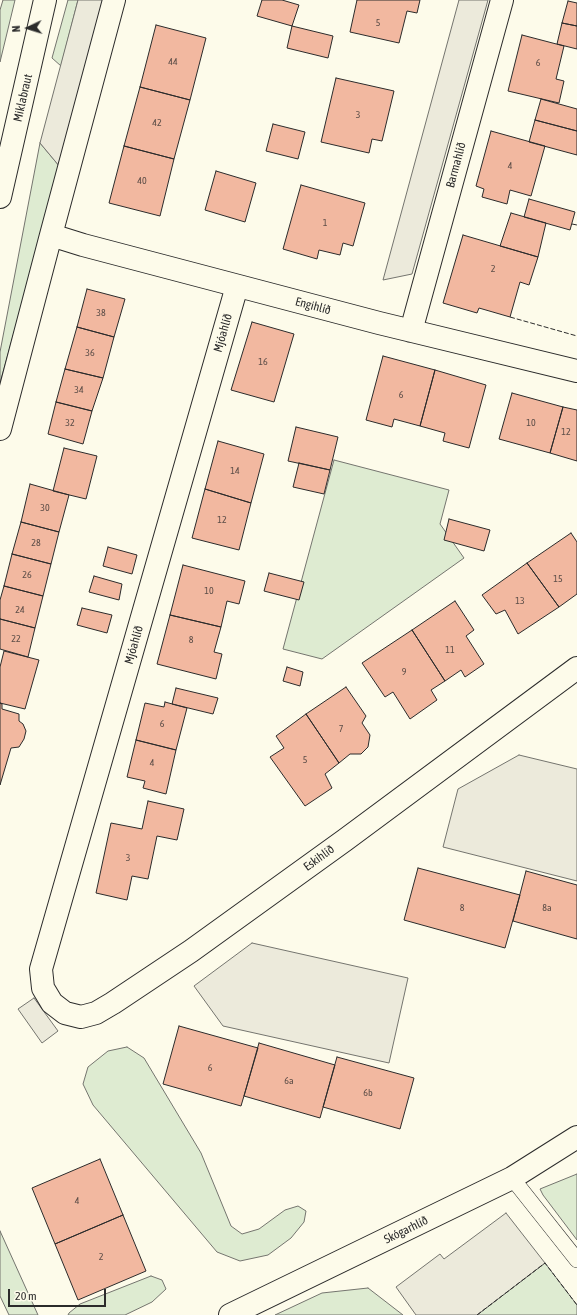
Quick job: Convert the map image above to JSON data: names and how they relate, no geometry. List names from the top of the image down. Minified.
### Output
{"streets":{"main road":["Miklabraut","Barmahlíð","Engihlíð","Mjóahlíð","Eskihlíð","Skógarhlíð"]},"crossings":[["Barmahlíð","Engihlíð"],["Engihlíð","Mjóahlíð"],["Mjóahlíð","Eskihlíð"]],"house_numbers":["5","44","6","3","42","4","40","1","2","38","36","16","34","6","32","10","12","14","30","12","28","26","15","10","13","24","22","8","11","9","6","7","5","4","3","8","8a","6","6a","6b","4","2"],"scale_bar":"20 m","north":"left"}
